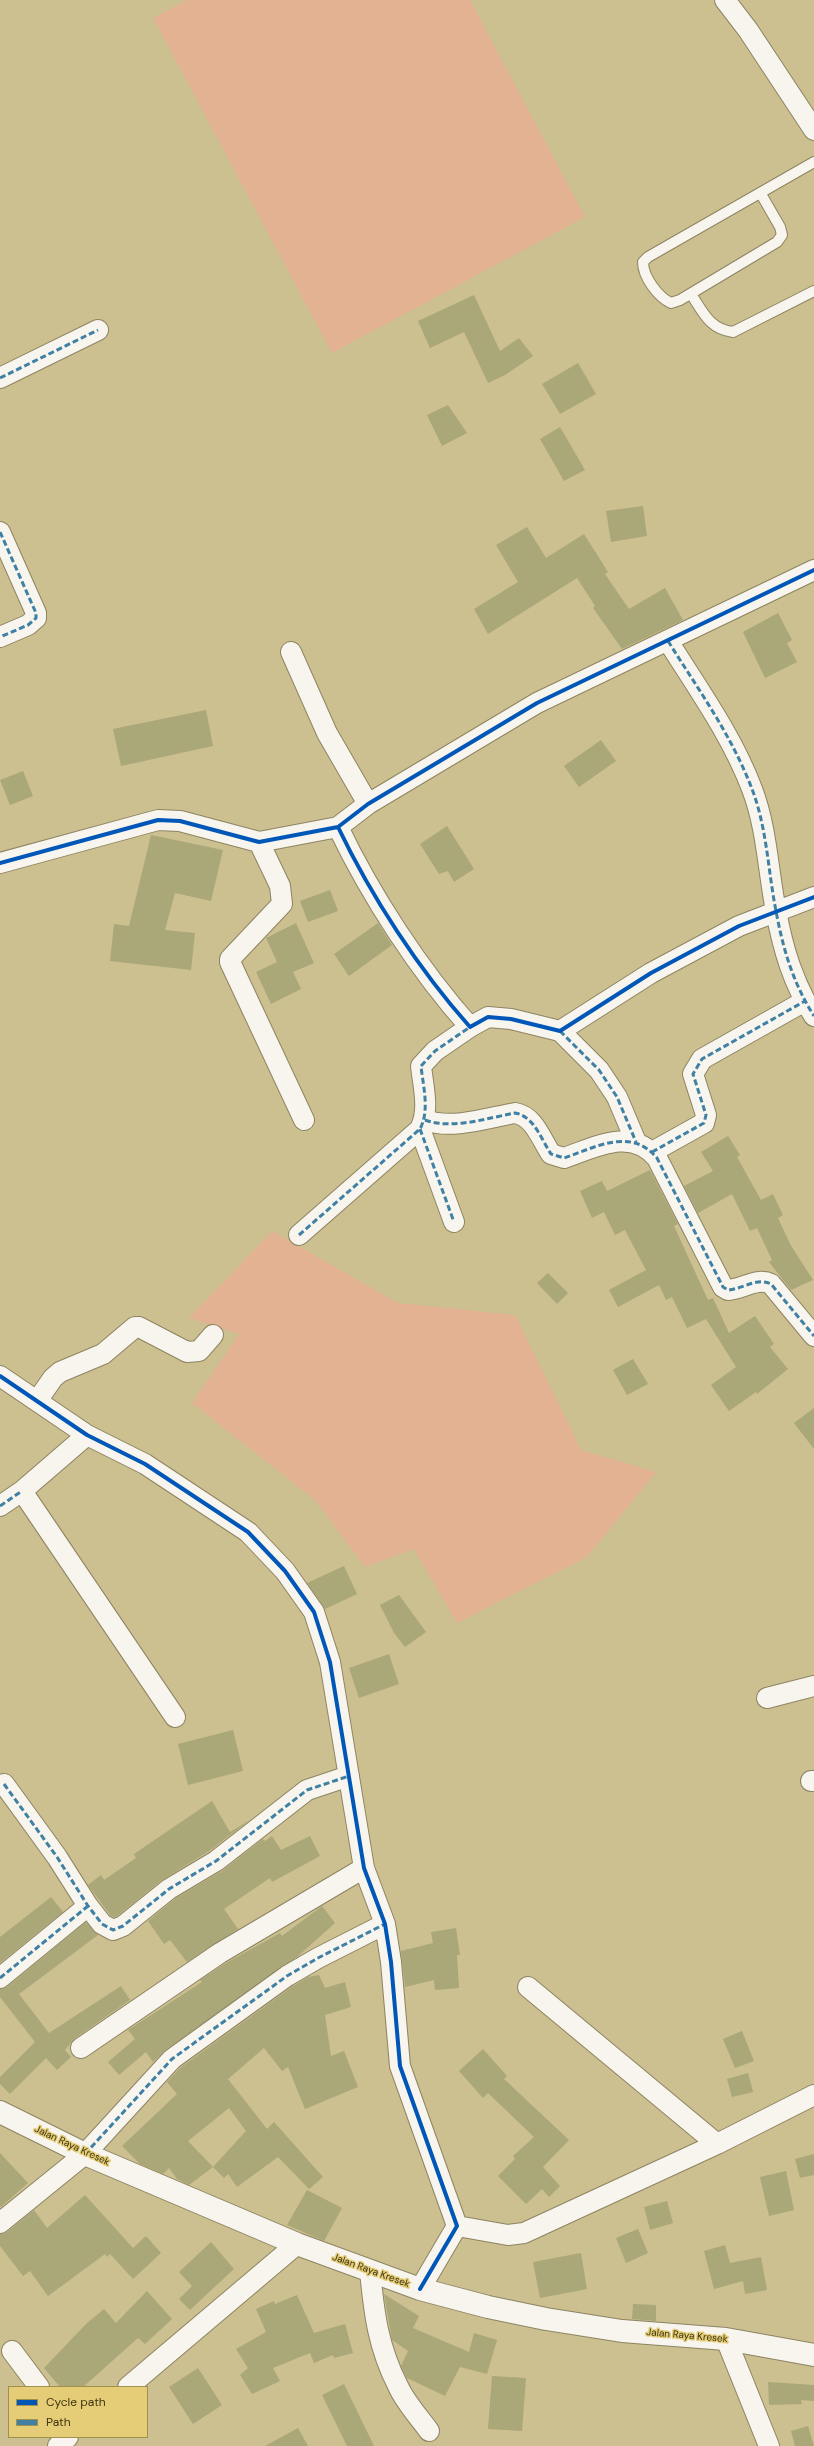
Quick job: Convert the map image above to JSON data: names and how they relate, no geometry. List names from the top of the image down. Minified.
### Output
{"streets":{"main road":["Jalan Raya Kresek"]},"legend":["Cycle path","Path"]}
